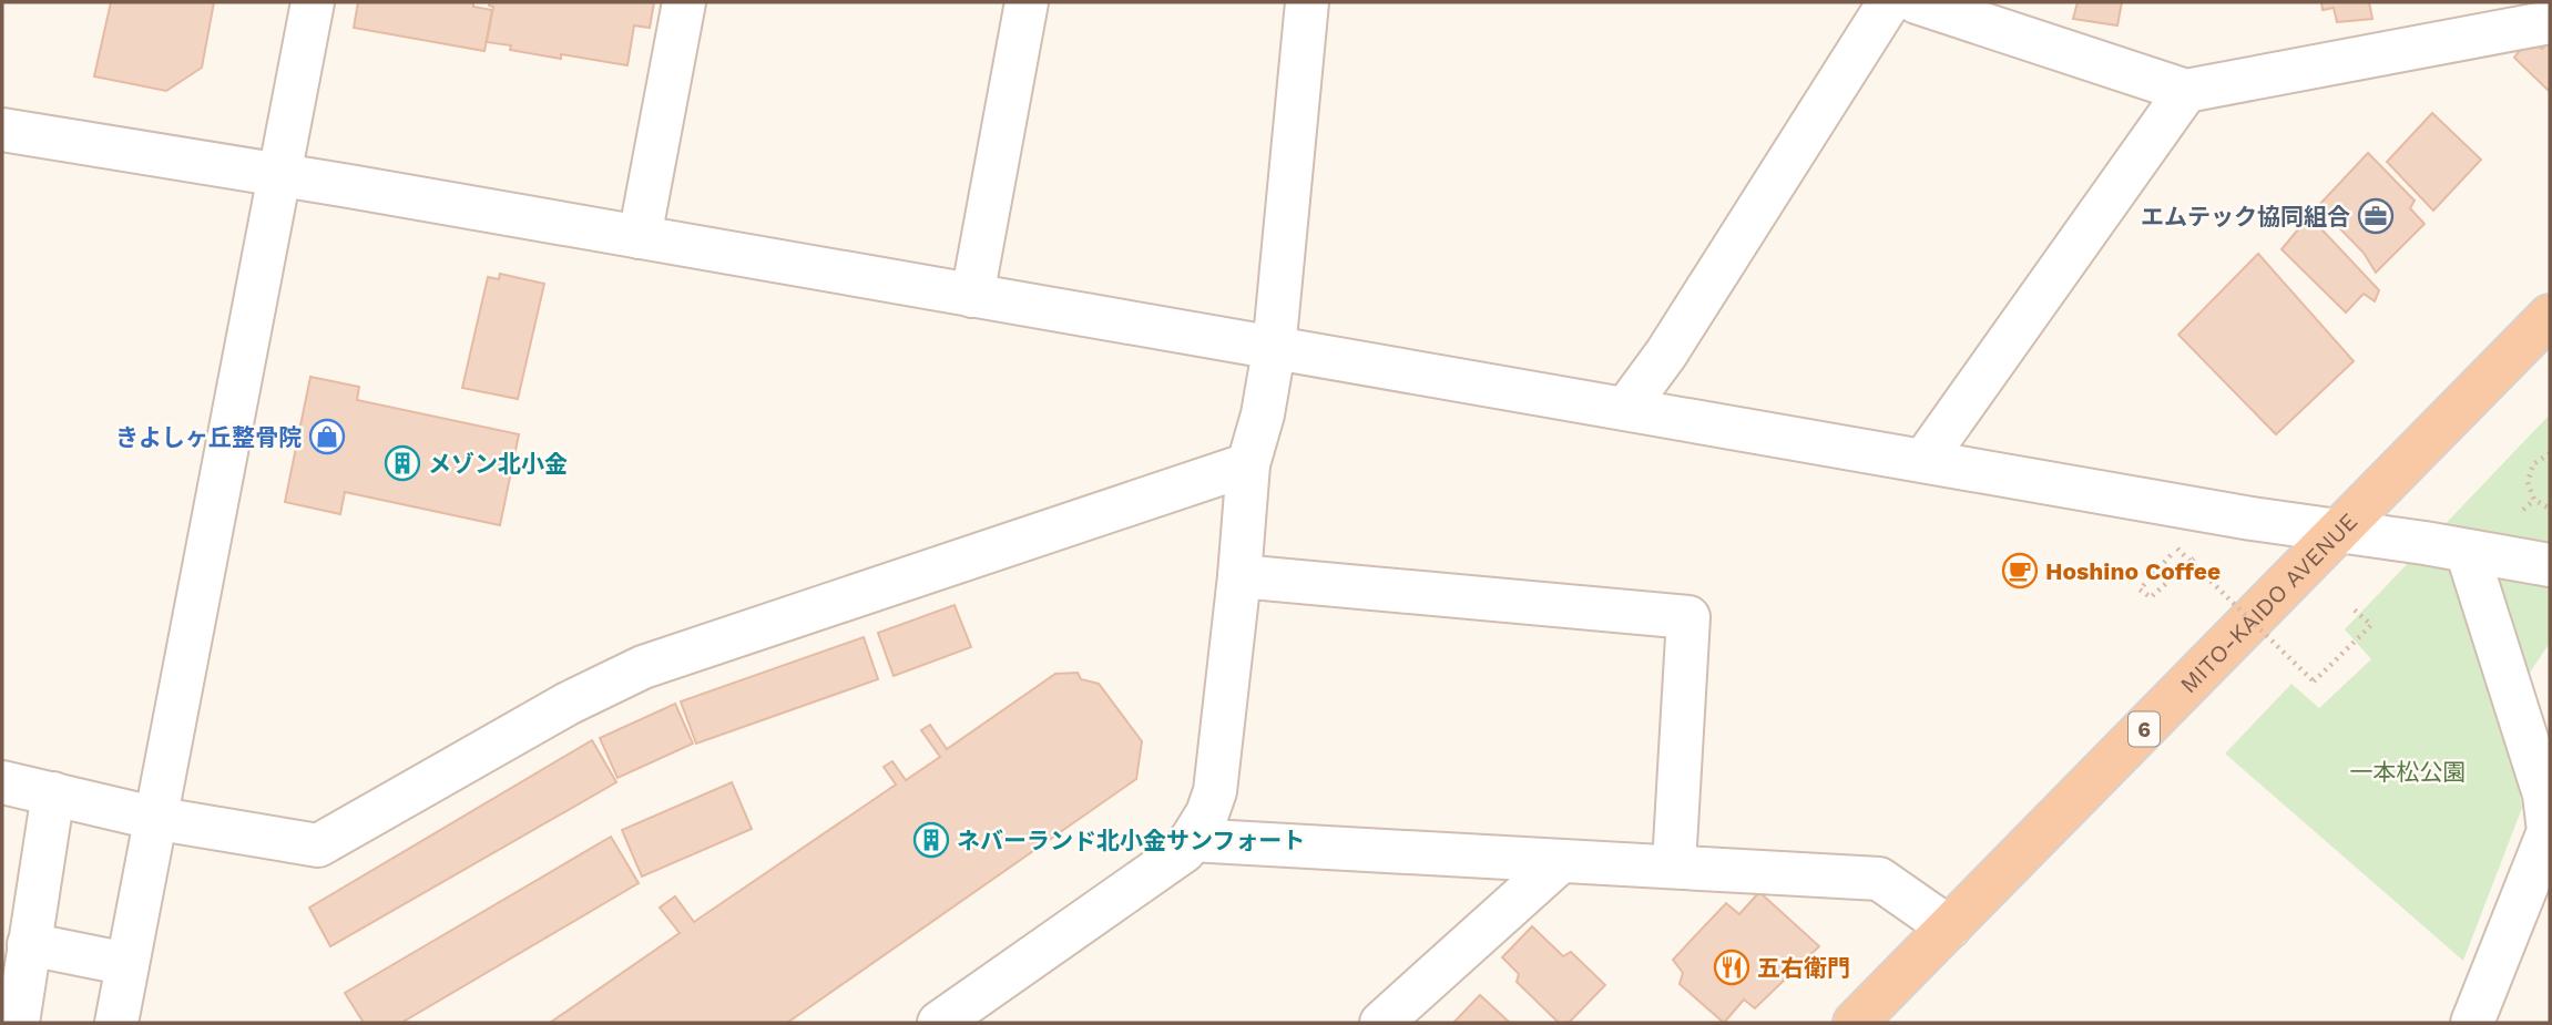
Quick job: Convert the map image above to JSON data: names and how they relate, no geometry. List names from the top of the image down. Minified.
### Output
{"streets":{"highway":["MITO-KAIDO AVENUE","6"]},"parks":["一本松公園"],"places":{"office":["エムテック協同組合"],"shop":["きよしヶ丘整骨院"],"building":["メゾン北小金","ネバーランド北小金サンフォート"],"cafe":["Hoshino Coffee"],"restaurant":["五右衛門"]}}
